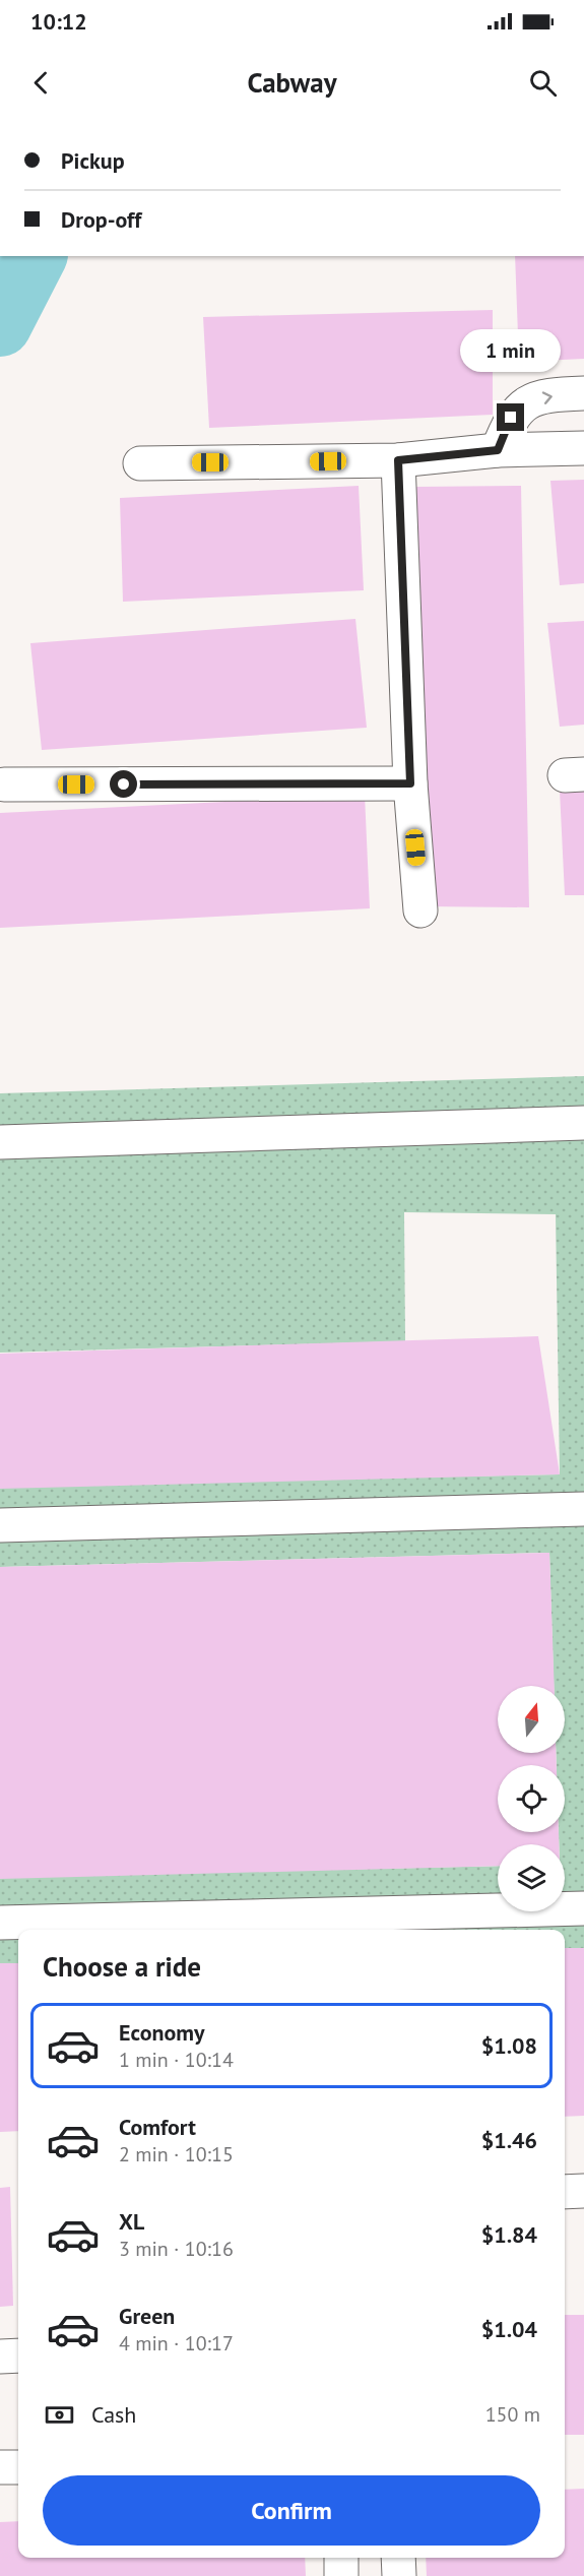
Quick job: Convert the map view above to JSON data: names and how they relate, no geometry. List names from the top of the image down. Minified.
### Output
{"north":"top","page":{"status":"10:12","header":"Cabway","banner":["Pickup","Drop-off"],"bubble":"1 min","heading":"Choose a ride","list":[{"name":"Economy","note":"1 min · 10:14","value":"$1.08"},{"name":"Comfort","note":"2 min · 10:15","value":"$1.46"},{"name":"XL","note":"3 min · 10:16","value":"$1.84"},{"name":"Green","note":"4 min · 10:17","value":"$1.04"}],"pay":["Cash","150 m"],"buttons":"Confirm"}}
